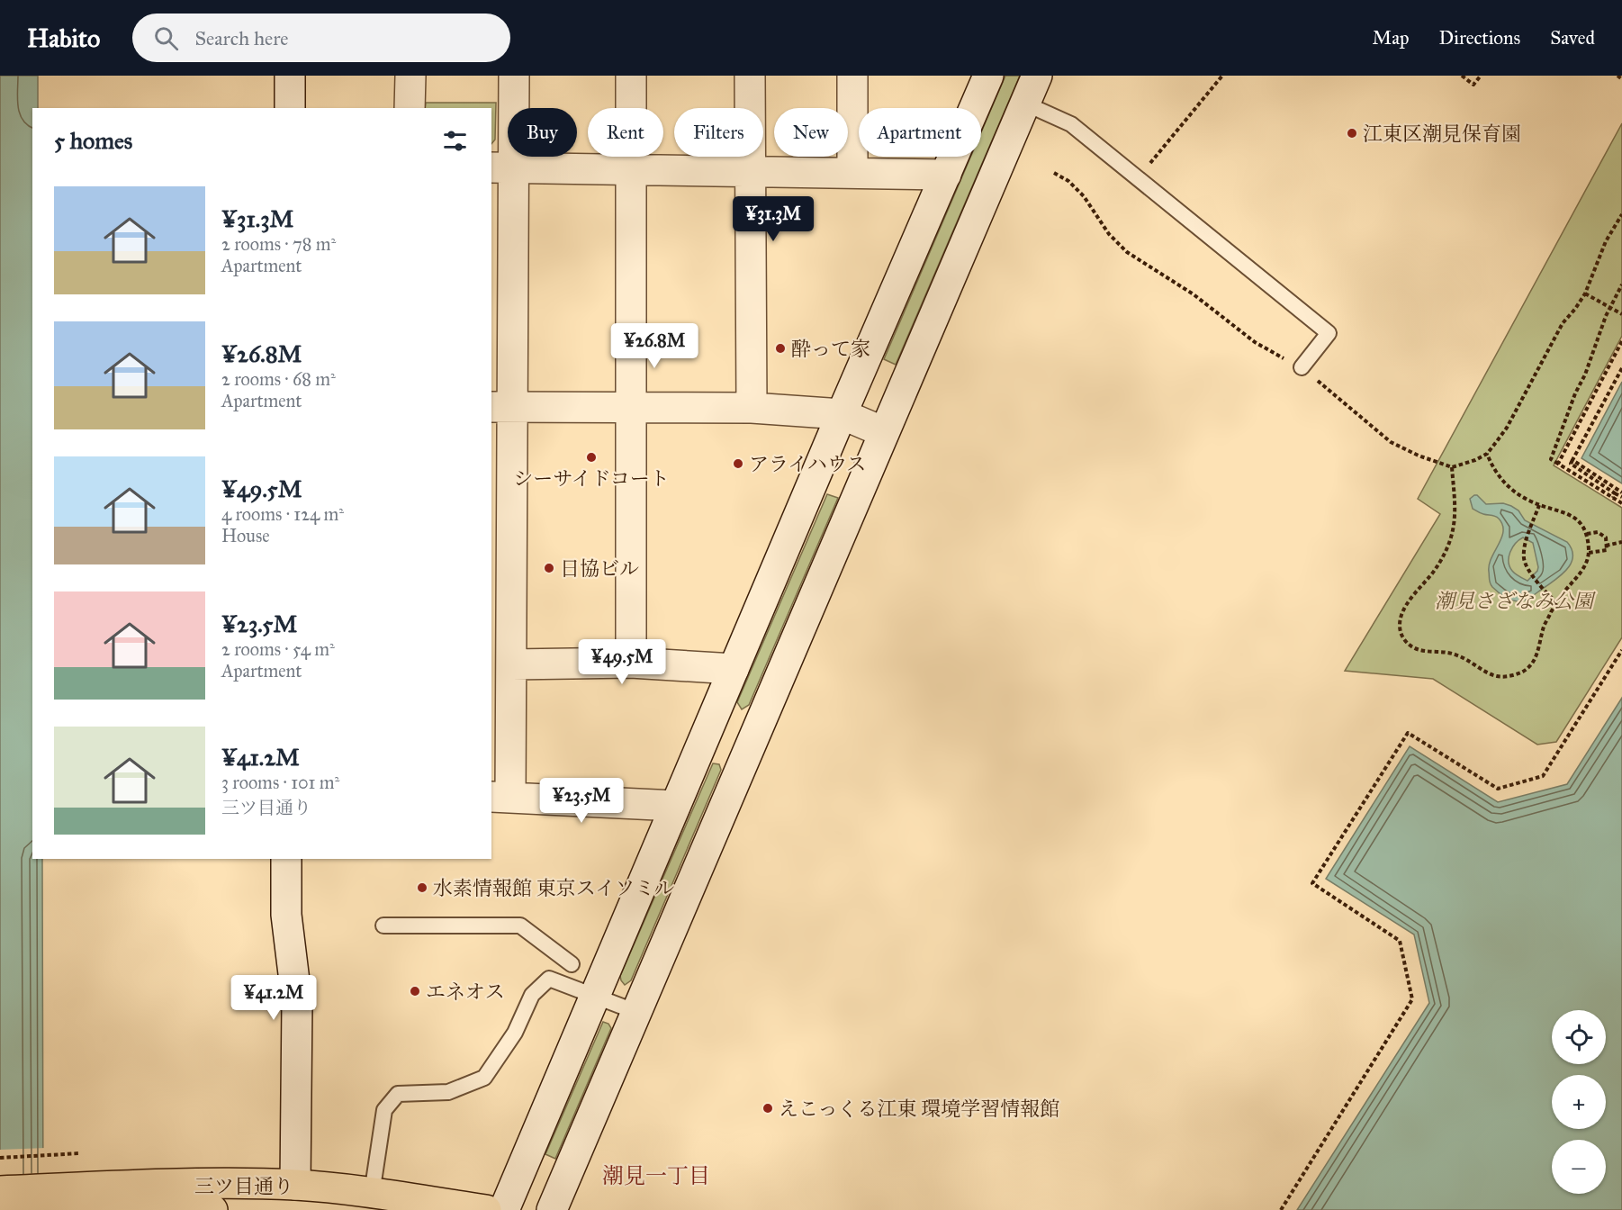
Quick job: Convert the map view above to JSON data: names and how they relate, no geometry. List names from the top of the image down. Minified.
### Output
{"streets":{"main road":["三ツ目通り"]},"districts":["潮見一丁目"],"parks":["潮見さざなみ公園"],"places":["江東区潮見保育園","酔って家","シーサイドコート","アライハウス","日協ビル","水素情報館 東京スイソミル","エネオス","えこっくる江東 環境学習情報館"],"page":{"header":"Habito","search":"Search here","nav":["Map","Directions","Saved"],"chip":["Buy","Rent","Filters","New","Apartment"],"heading":"5 homes","list":[{"name":"¥31.3M","note":"2 rooms · 78 m² · Apartment"},{"name":"¥26.8M","note":"2 rooms · 68 m² · Apartment"},{"name":"¥49.5M","note":"4 rooms · 124 m² · House"},{"name":"¥23.5M","note":"2 rooms · 54 m² · Apartment"},{"name":"¥41.2M","note":"3 rooms · 101 m² · 三ツ目通り"}],"price":["¥31.3M","¥26.8M","¥49.5M","¥23.5M","¥41.2M"],"map_buttons":["+","−"]}}
